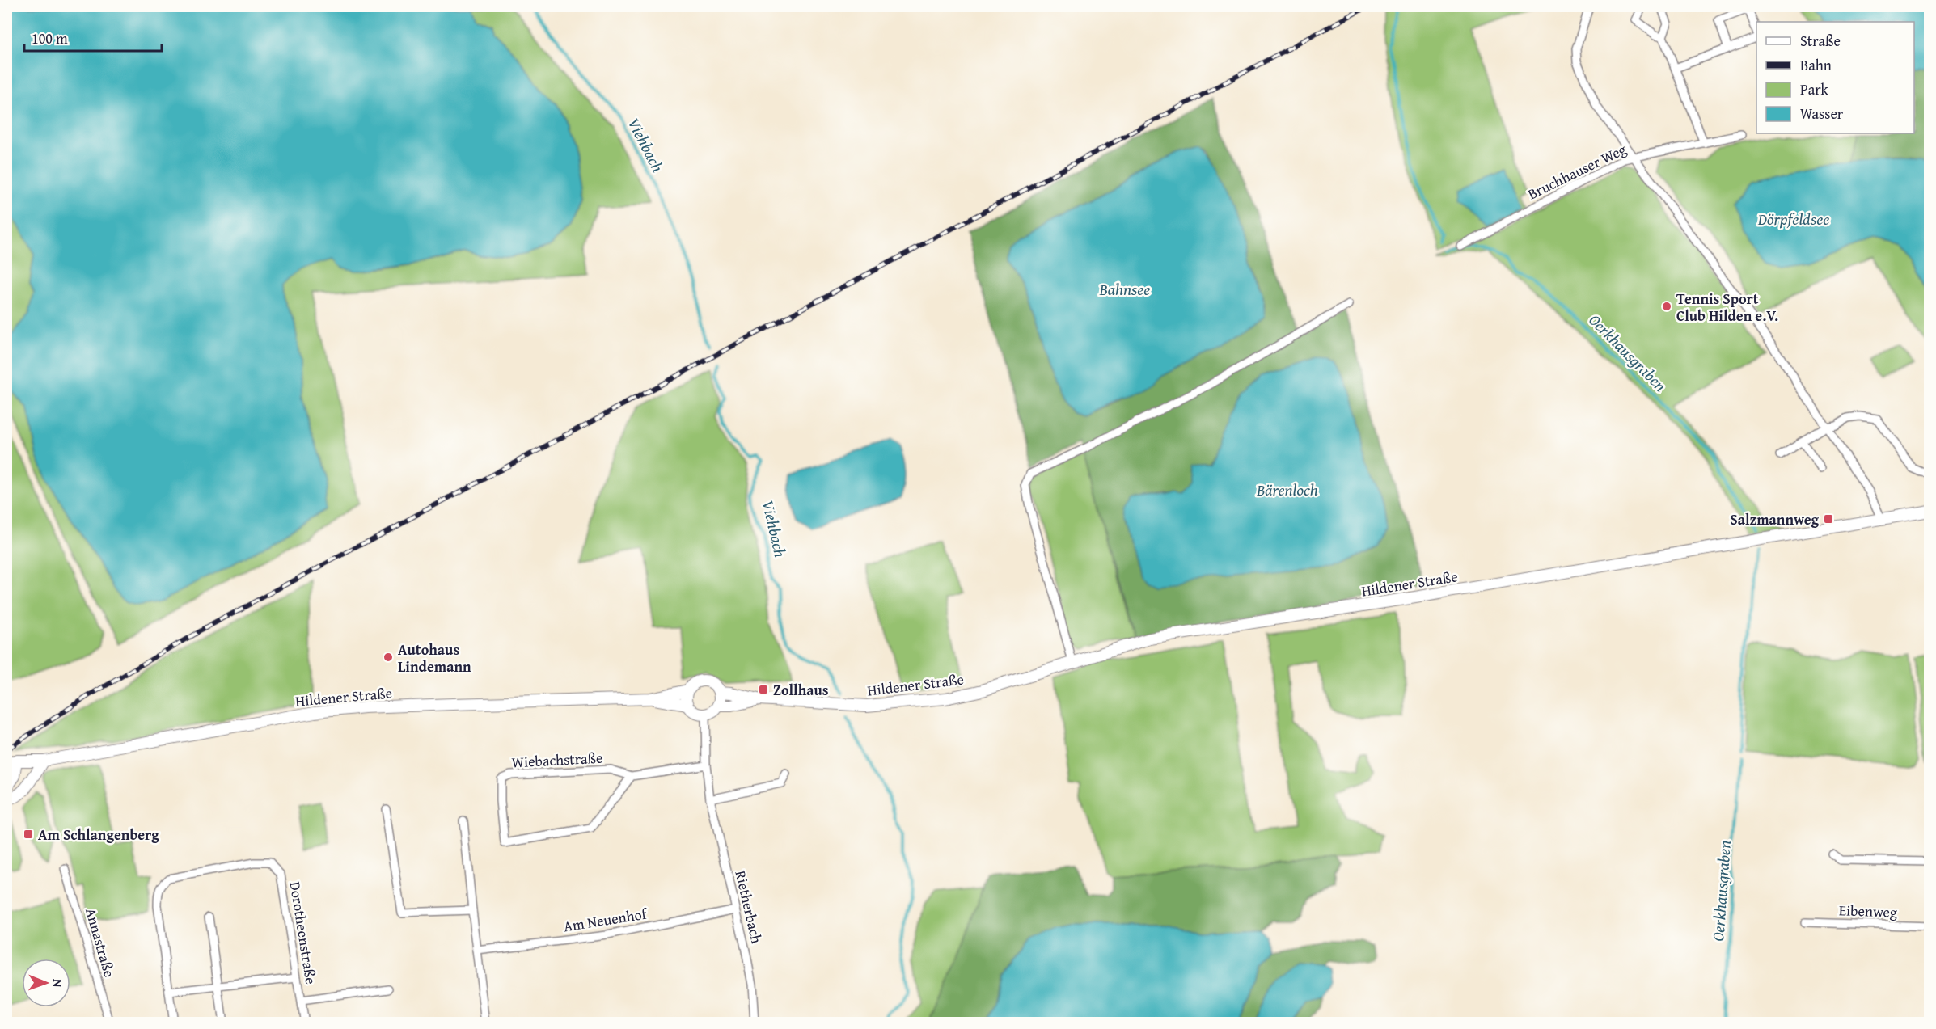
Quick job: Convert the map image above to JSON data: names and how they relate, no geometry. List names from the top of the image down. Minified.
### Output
{"streets":{"main road":["Hildener Straße"],"street":["Bruchhauser Weg","Wiebachstraße","Rietherbach","Eibenweg","Am Neuenhof","Dorotheenstraße","Annastraße"]},"crossings":[["Hildener Straße","Rietherbach"],["Wiebachstraße","Rietherbach"],["Rietherbach","Am Neuenhof"]],"water":["Viehbach","Dörpfeldsee","Bahnsee","Oerkhausgraben","Bärenloch"],"places":{"other":["Tennis Sport Club Hilden e.V.","Autohaus Lindemann"],"transit":["Salzmannweg","Zollhaus","Am Schlangenberg"]},"legend":["Straße","Bahn","Park","Wasser"],"scale_bar":"100 m","north":"right"}
